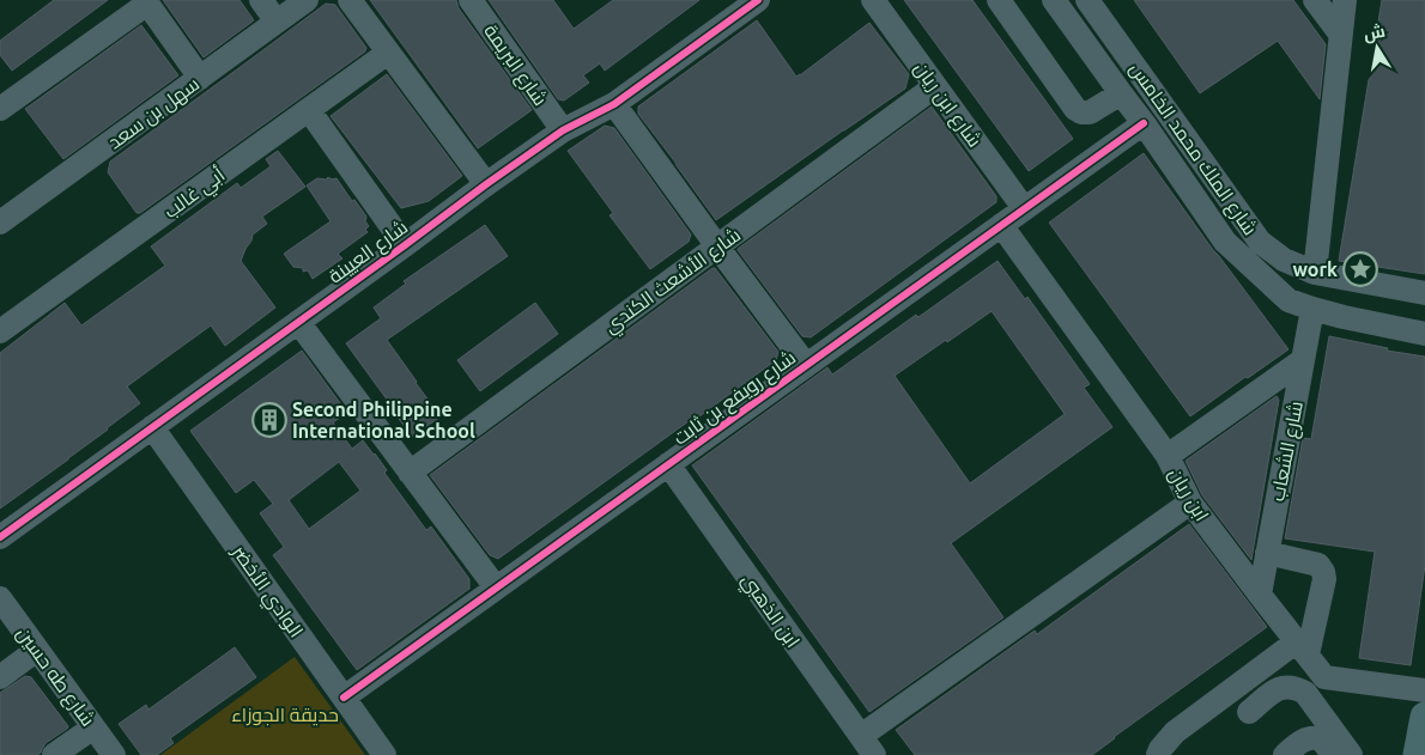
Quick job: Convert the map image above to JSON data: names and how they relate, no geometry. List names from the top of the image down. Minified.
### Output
{"streets":{"street":["شارع البريمة","شارع ابن ريان","سهل بن سعد","شارع الملك محمد الخامس","أبي غالب","شارع العيينة","شارع الأشعث الكندي","شارع رويفع بن ثابت","شارع الشعاب","ابن ريان","الوادي الأخضر","ابن الذهبي","شارع طه حسين"]},"crossings":[["شارع البريمة","شارع العيينة"],["شارع ابن ريان","شارع الأشعث الكندي"],["شارع ابن ريان","شارع رويفع بن ثابت"],["شارع الملك محمد الخامس","شارع رويفع بن ثابت"],["شارع الملك محمد الخامس","شارع الشعاب"],["شارع العيينة","الوادي الأخضر"],["شارع رويفع بن ثابت","ابن ريان"],["شارع رويفع بن ثابت","الوادي الأخضر"],["شارع رويفع بن ثابت","ابن الذهبي"],["شارع الشعاب","ابن ريان"]],"parks":["حديقة الجوزاء"],"places":{"place":["work"],"building":["Second Philippine International School"]},"north":"top"}
